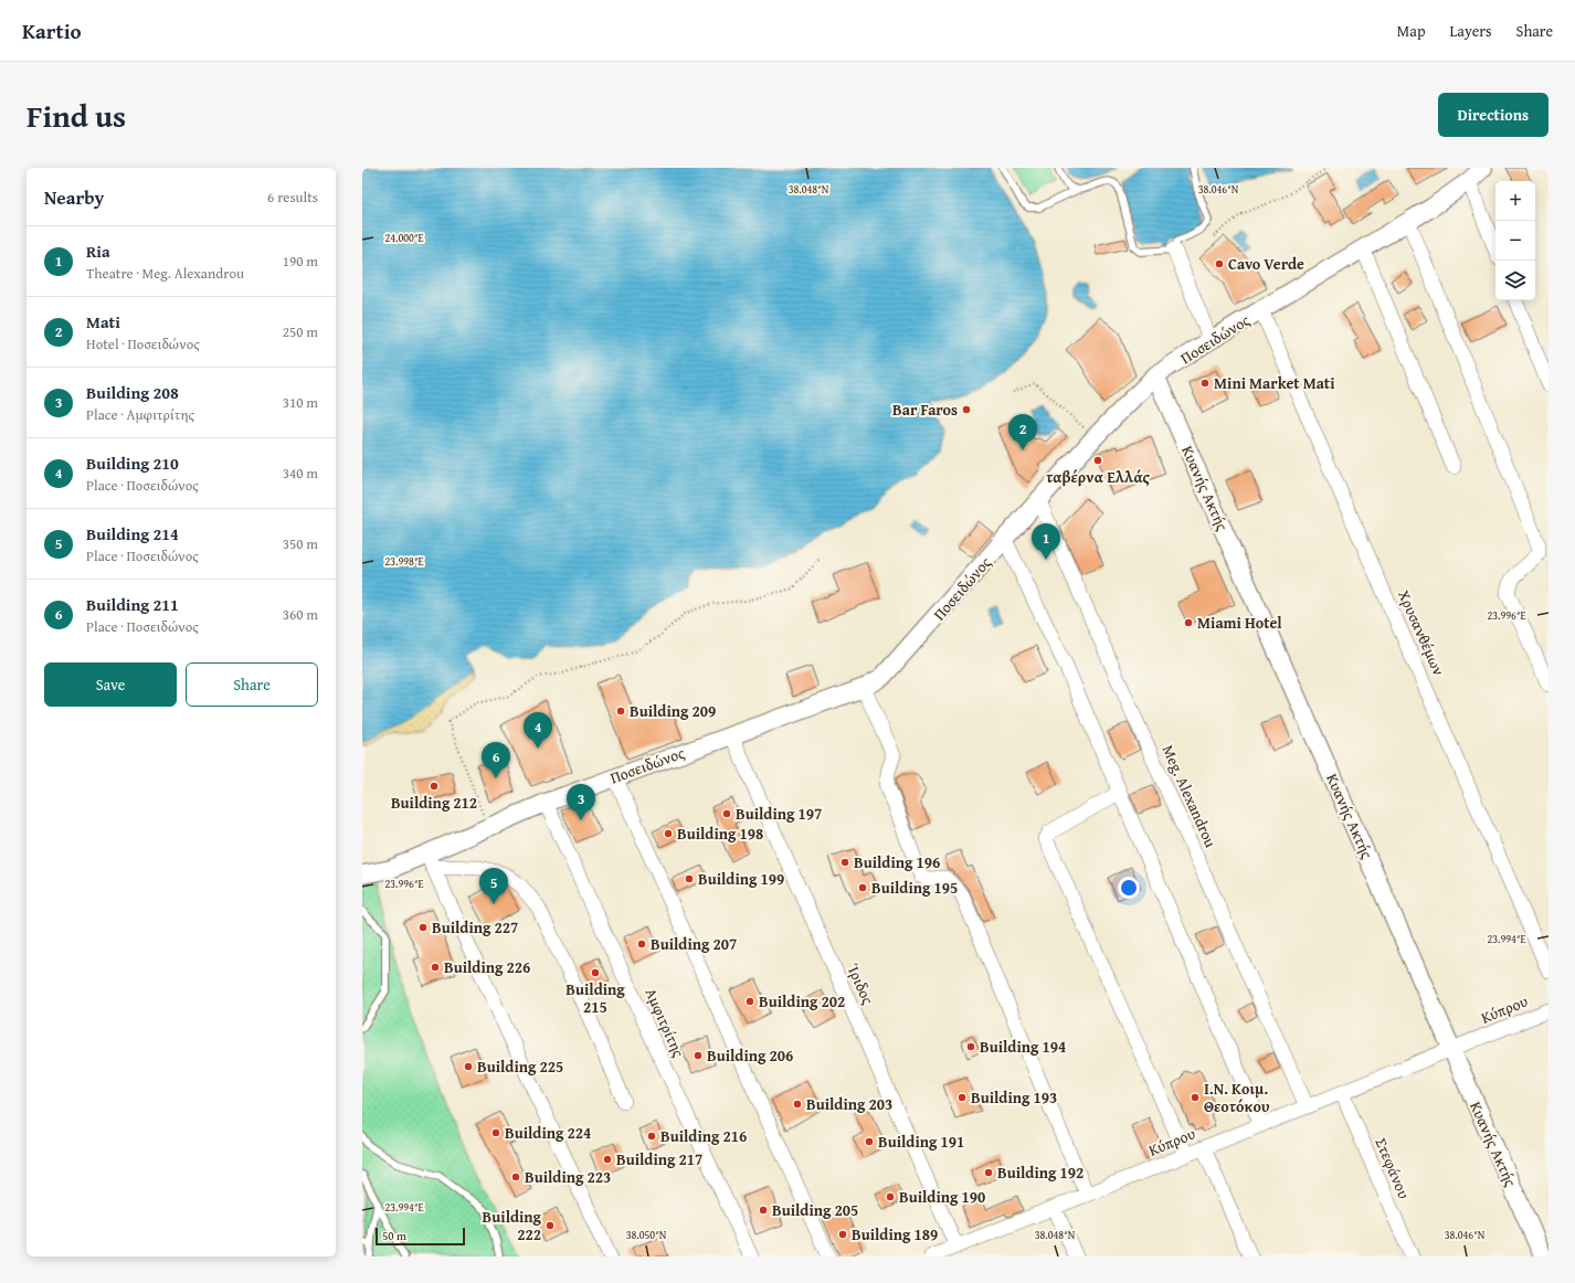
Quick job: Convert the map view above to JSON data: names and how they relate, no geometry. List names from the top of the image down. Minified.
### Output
{"streets":{"street":["Ποσειδώνος","Κυανής Ακτής","Χρυσανθέμων","Meg. Alexandrou","Ίριδος","Κύπρου","Αμφιτρίτης","Στεφάνου"]},"crossings":[["Ποσειδώνος","Κυανής Ακτής"],["Ποσειδώνος","Χρυσανθέμων"],["Ποσειδώνος","Meg. Alexandrou"],["Ποσειδώνος","Ίριδος"],["Ποσειδώνος","Αμφιτρίτης"],["Κυανής Ακτής","Κύπρου"],["Meg. Alexandrou","Κύπρου"],["Ίριδος","Κύπρου"],["Κύπρου","Στεφάνου"]],"places":["Cavo Verde","Mini Market Mati","Bar Faros","ταβέρνα Ελλάς","Miami Hotel","Building 209","Building 212","Building 197","Building 198","Building 196","Building 199","Building 195","Building 227","Building 207","Building 226","Building 215","Building 202","Building 194","Building 206","Building 225","Building 193","Ι.Ν. Κοιμ. Θεοτόκου","Building 203","Building 224","Building 216","Building 191","Building 217","Building 192","Building 223","Building 190","Building 205","Building 222","Building 189"],"scale_bar":"50 m","page":{"header":"Kartio","nav":["Map","Layers","Share"],"title":"Find us","buttons":["Directions",["Save","Share"]],"heading":["Nearby","6 results"],"map_buttons":["+","−"],"list":[{"mark":"1","name":"Ria","note":"Theatre · Meg. Alexandrou","value":"190 m"},{"mark":"2","name":"Mati","note":"Hotel · Ποσειδώνος","value":"250 m"},{"mark":"3","name":"Building 208","note":"Place · Αμφιτρίτης","value":"310 m"},{"mark":"4","name":"Building 210","note":"Place · Ποσειδώνος","value":"340 m"},{"mark":"5","name":"Building 214","note":"Place · Ποσειδώνος","value":"350 m"},{"mark":"6","name":"Building 211","note":"Place · Ποσειδώνος","value":"360 m"}],"pins":["2","1","4","6","3","5"],"scale":"50 m"},"coordinates":["38.048°N","38.046°N","24.000°E","23.998°E","23.996°E","23.994°E","38.050°N"]}
